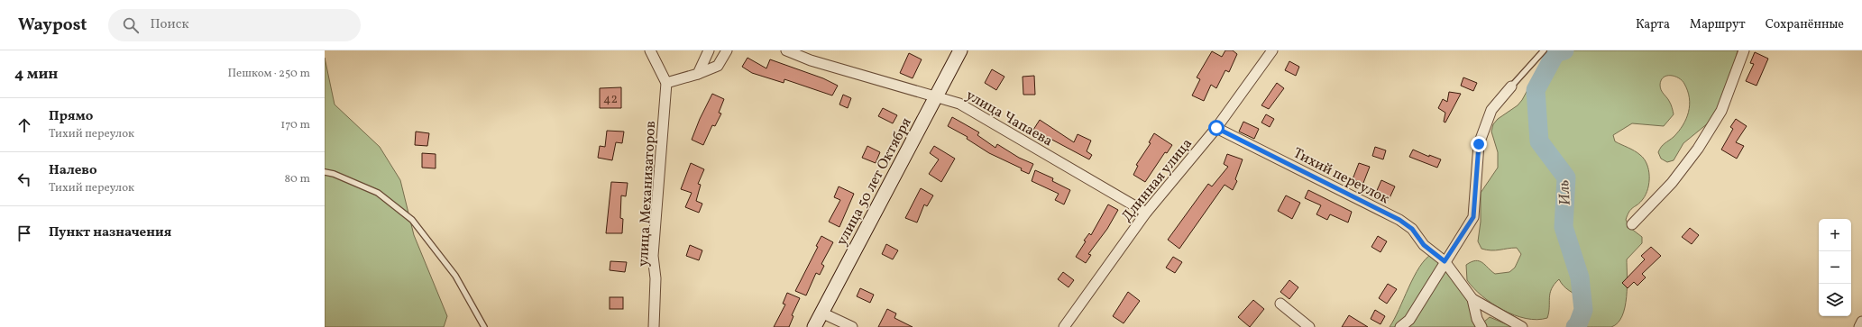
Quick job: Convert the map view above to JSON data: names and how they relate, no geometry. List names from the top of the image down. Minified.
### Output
{"streets":{"street":["улица Чапаева","Тихий переулок","Длинная улица","улица 50 лет Октября","улица Механизаторов"]},"crossings":[["улица Чапаева","Длинная улица"],["улица Чапаева","улица 50 лет Октября"],["Тихий переулок","Длинная улица"]],"water":["Иль"],"house_numbers":["42"],"page":{"header":"Waypost","search":"Поиск","nav":["Карта","Маршрут","Сохранённые"],"heading":["4 мин","Пешком · 250 m"],"list":[["Прямо","Тихий переулок","170 m"],["Налево","Тихий переулок","80 m"],"Пункт назначения"],"map_buttons":["+","−"]}}
